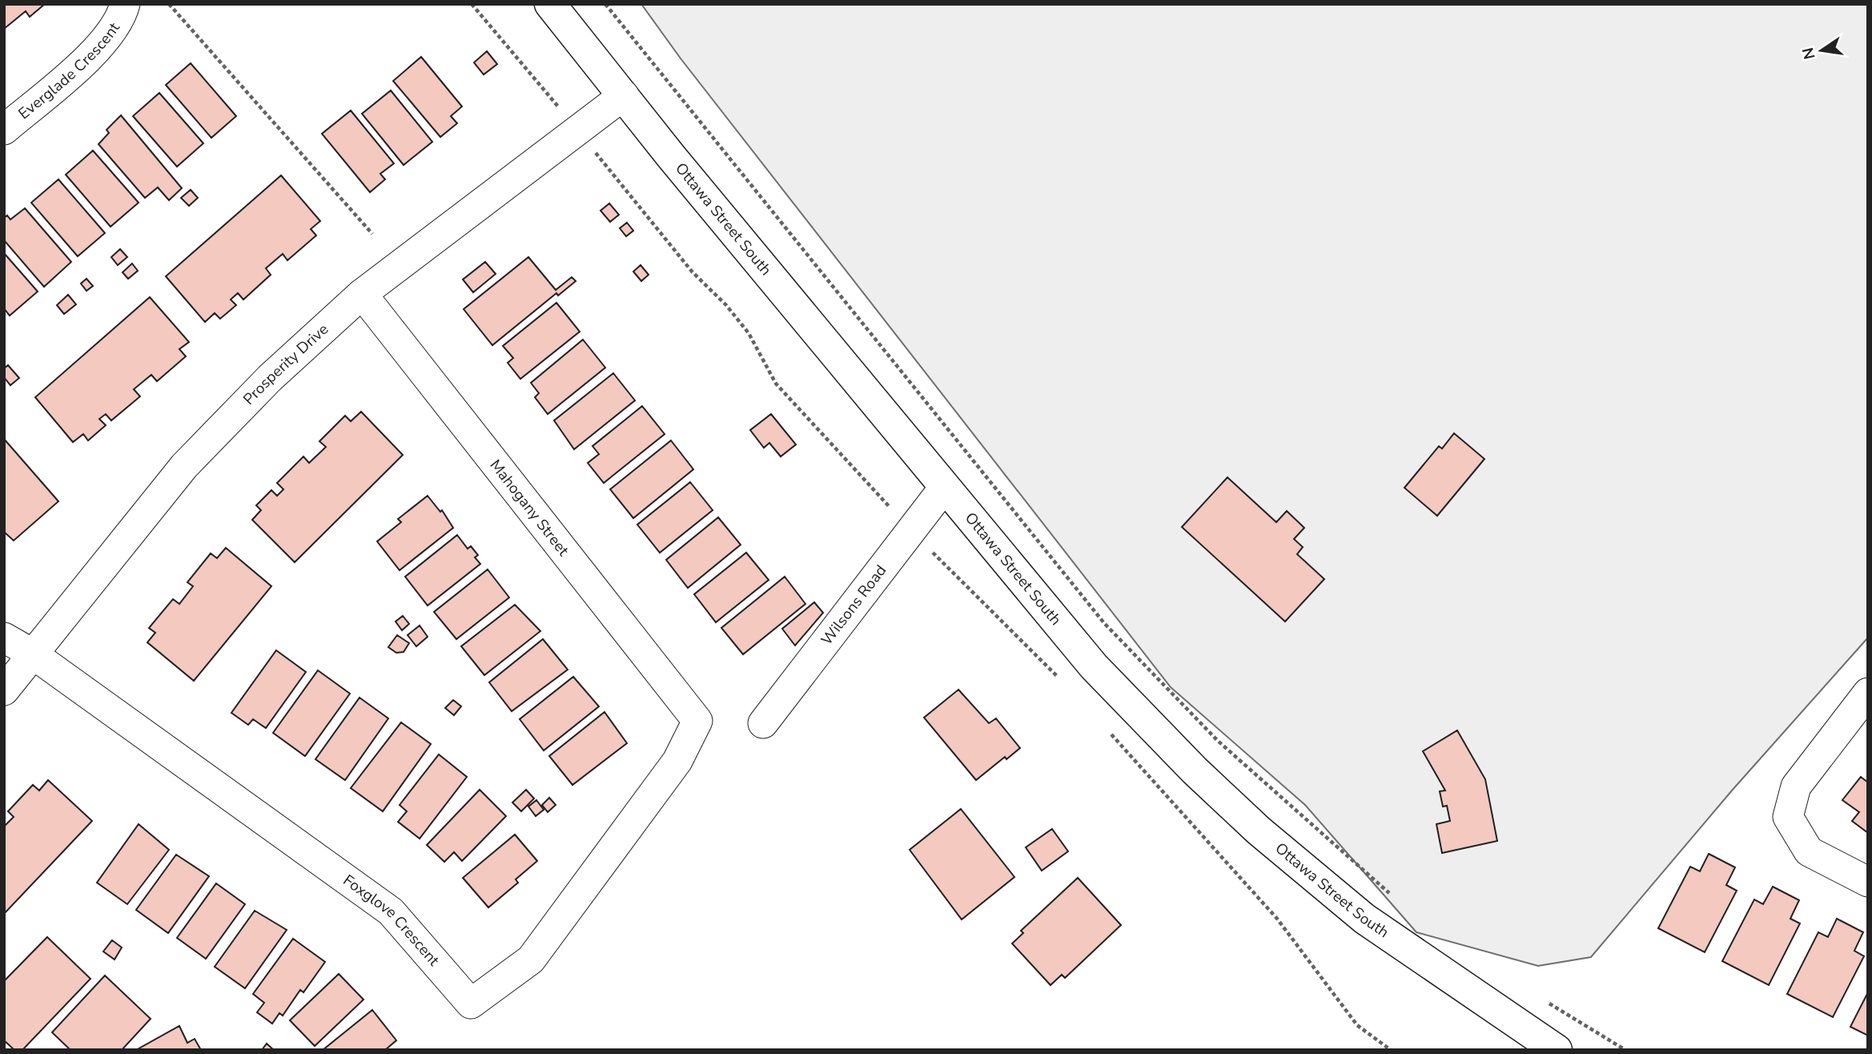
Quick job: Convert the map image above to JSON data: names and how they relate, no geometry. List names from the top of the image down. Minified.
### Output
{"streets":{"main road":["Ottawa Street South"],"street":["Everglade Crescent","Prosperity Drive","Mahogany Street","Wilsons Road","Foxglove Crescent"]},"crossings":[["Ottawa Street South","Prosperity Drive"],["Ottawa Street South","Wilsons Road"],["Prosperity Drive","Mahogany Street"],["Prosperity Drive","Foxglove Crescent"],["Mahogany Street","Foxglove Crescent"]],"north":"left"}
